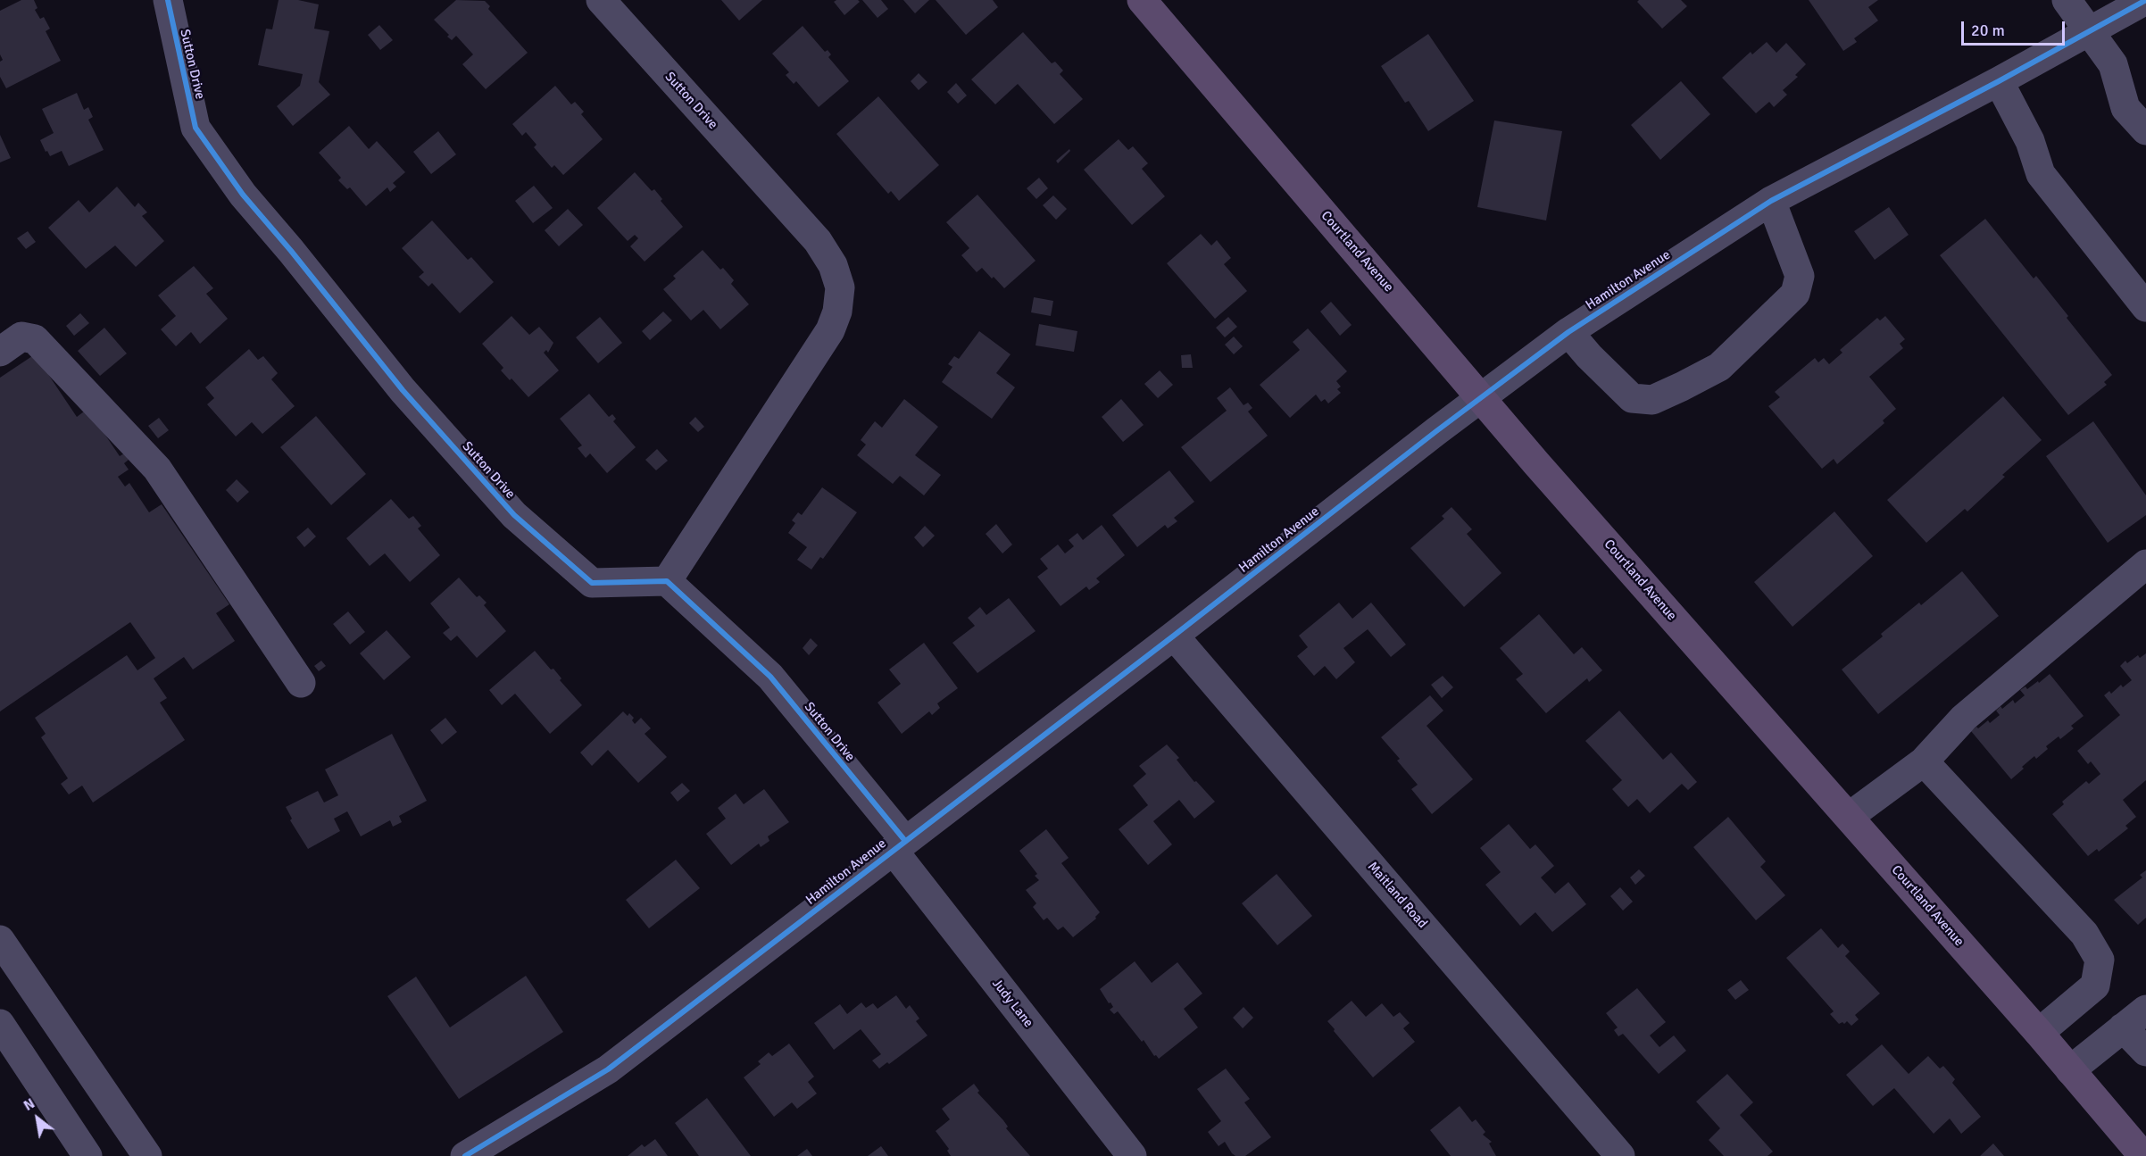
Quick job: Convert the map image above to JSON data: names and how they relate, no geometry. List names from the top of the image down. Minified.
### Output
{"streets":{"main road":["Courtland Avenue"],"street":["Sutton Drive","Hamilton Avenue","Maitland Road","Judy Lane"]},"crossings":[["Sutton Drive","Hamilton Avenue"],["Sutton Drive","Judy Lane"],["Courtland Avenue","Hamilton Avenue"],["Hamilton Avenue","Maitland Road"],["Hamilton Avenue","Judy Lane"]],"scale_bar":"20 m","north":"top left"}
